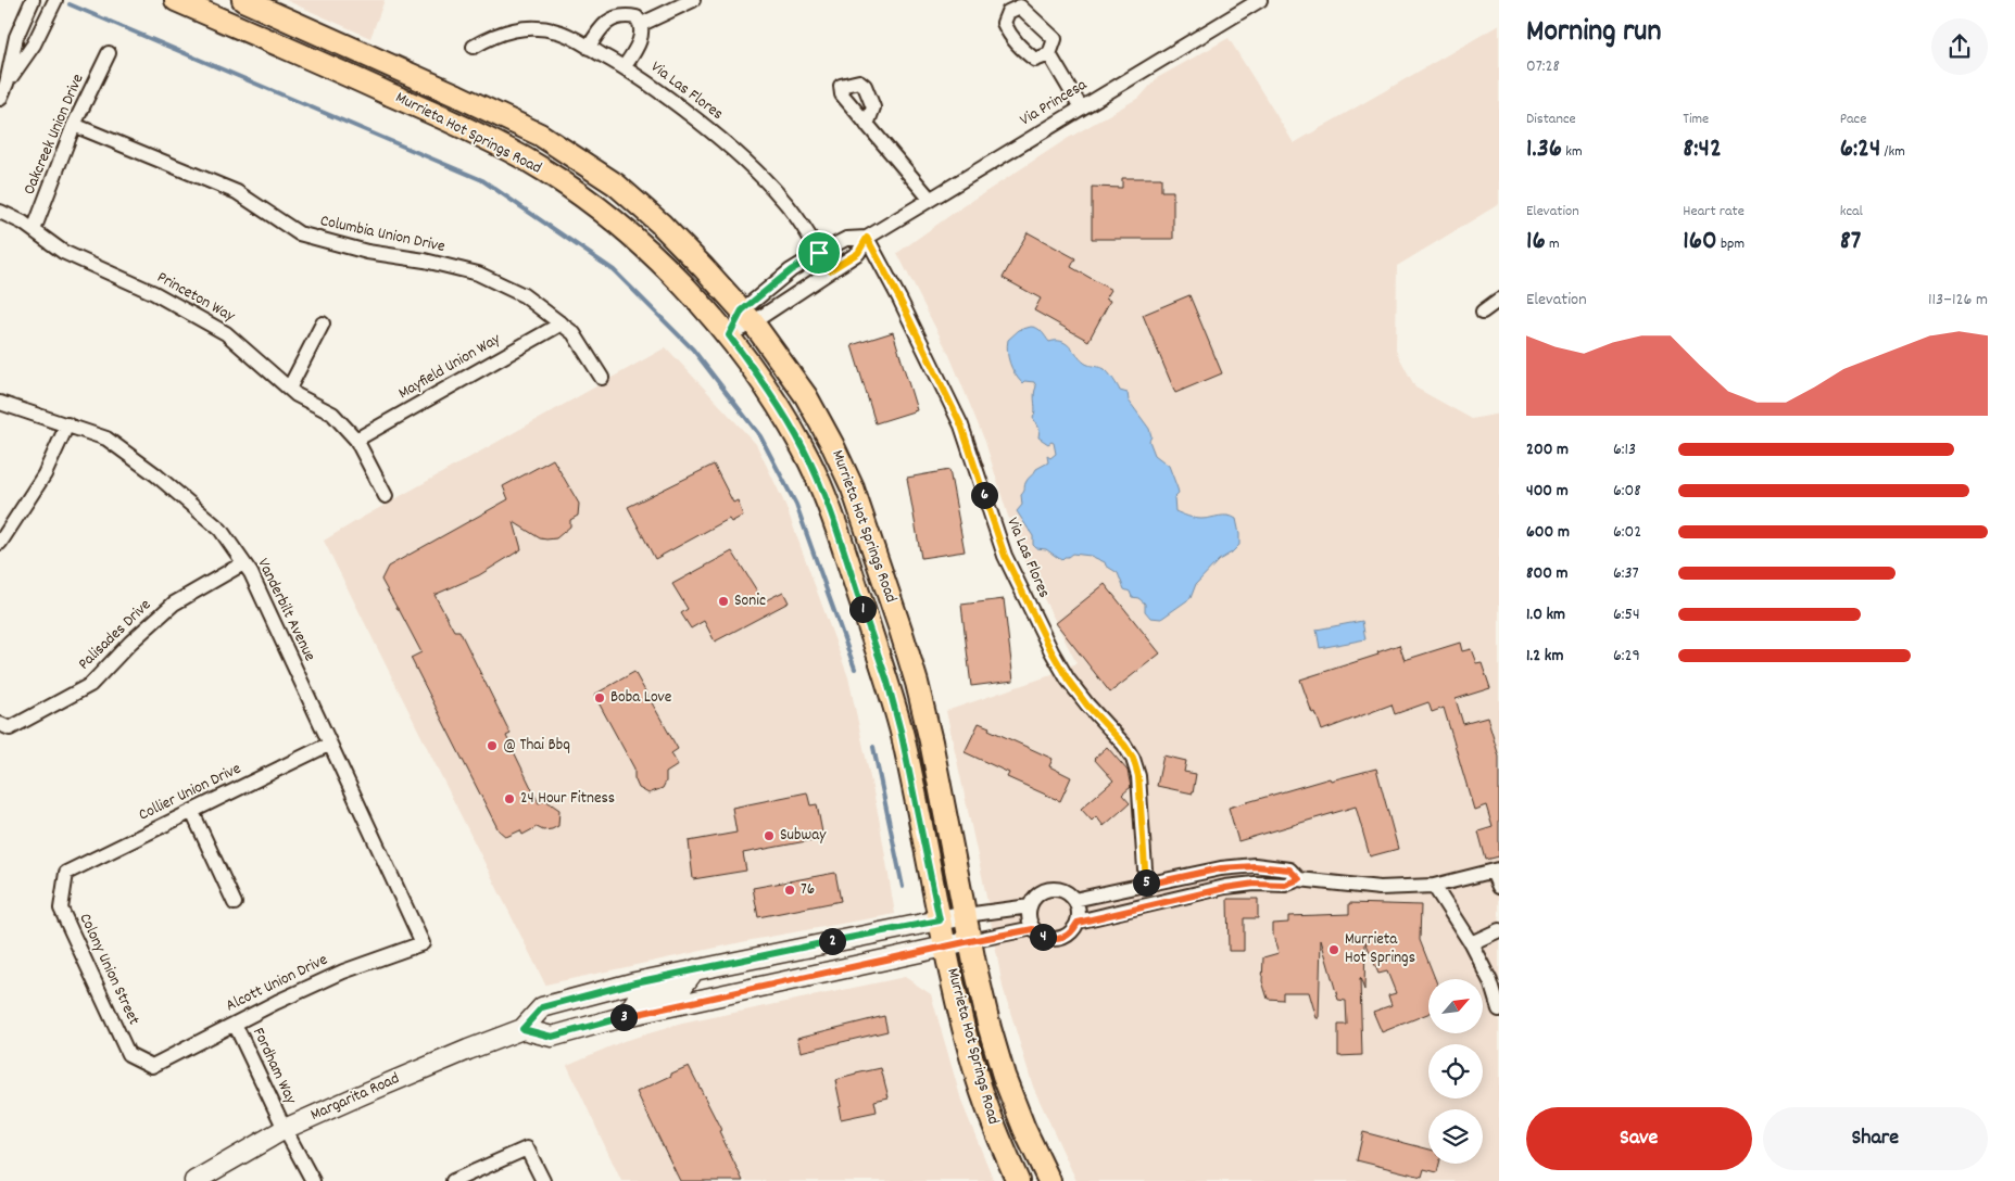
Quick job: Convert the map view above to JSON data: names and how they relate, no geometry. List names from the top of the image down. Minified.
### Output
{"streets":{"main road":["Murrieta Hot Springs Road","Margarita Road"],"street":["Via Las Flores","Via Princesa","Oakcreek Union Drive","Columbia Union Drive","Princeton Way","Mayfield Union Way","Vanderbilt Avenue","Palisades Drive","Collier Union Drive","Colony Union Street","Alcott Union Drive","Fordham Way"]},"crossings":[["Via Las Flores","Via Princesa"],["Via Princesa","Murrieta Hot Springs Road"],["Murrieta Hot Springs Road","Margarita Road"],["Oakcreek Union Drive","Columbia Union Drive"],["Oakcreek Union Drive","Princeton Way"],["Columbia Union Drive","Mayfield Union Way"],["Princeton Way","Mayfield Union Way"],["Vanderbilt Avenue","Palisades Drive"],["Vanderbilt Avenue","Collier Union Drive"],["Vanderbilt Avenue","Alcott Union Drive"],["Collier Union Drive","Colony Union Street"],["Colony Union Street","Alcott Union Drive"],["Alcott Union Drive","Fordham Way"],["Fordham Way","Margarita Road"]],"places":["Sonic","Boba Love","@ Thai Bbq","24 Hour Fitness","Subway","76","Murrieta Hot Springs"],"north":"top right","page":{"heading":["Morning run","07:28"],"stats":[["Distance","1.36 km"],["Time","8:42"],["Pace","6:24 /km"],["Elevation","16 m"],["Heart rate","160 bpm"],["kcal","87"]],"chart":["Elevation","113–126 m"],"list":[{"name":"200 m","note":"6:13"},{"name":"400 m","note":"6:08"},{"name":"600 m","note":"6:02"},{"name":"800 m","note":"6:37"},{"name":"1.0 km","note":"6:54"},{"name":"1.2 km","note":"6:29"}],"pins":["6","1","5","4","2","3"],"buttons":["Save","Share"]}}
